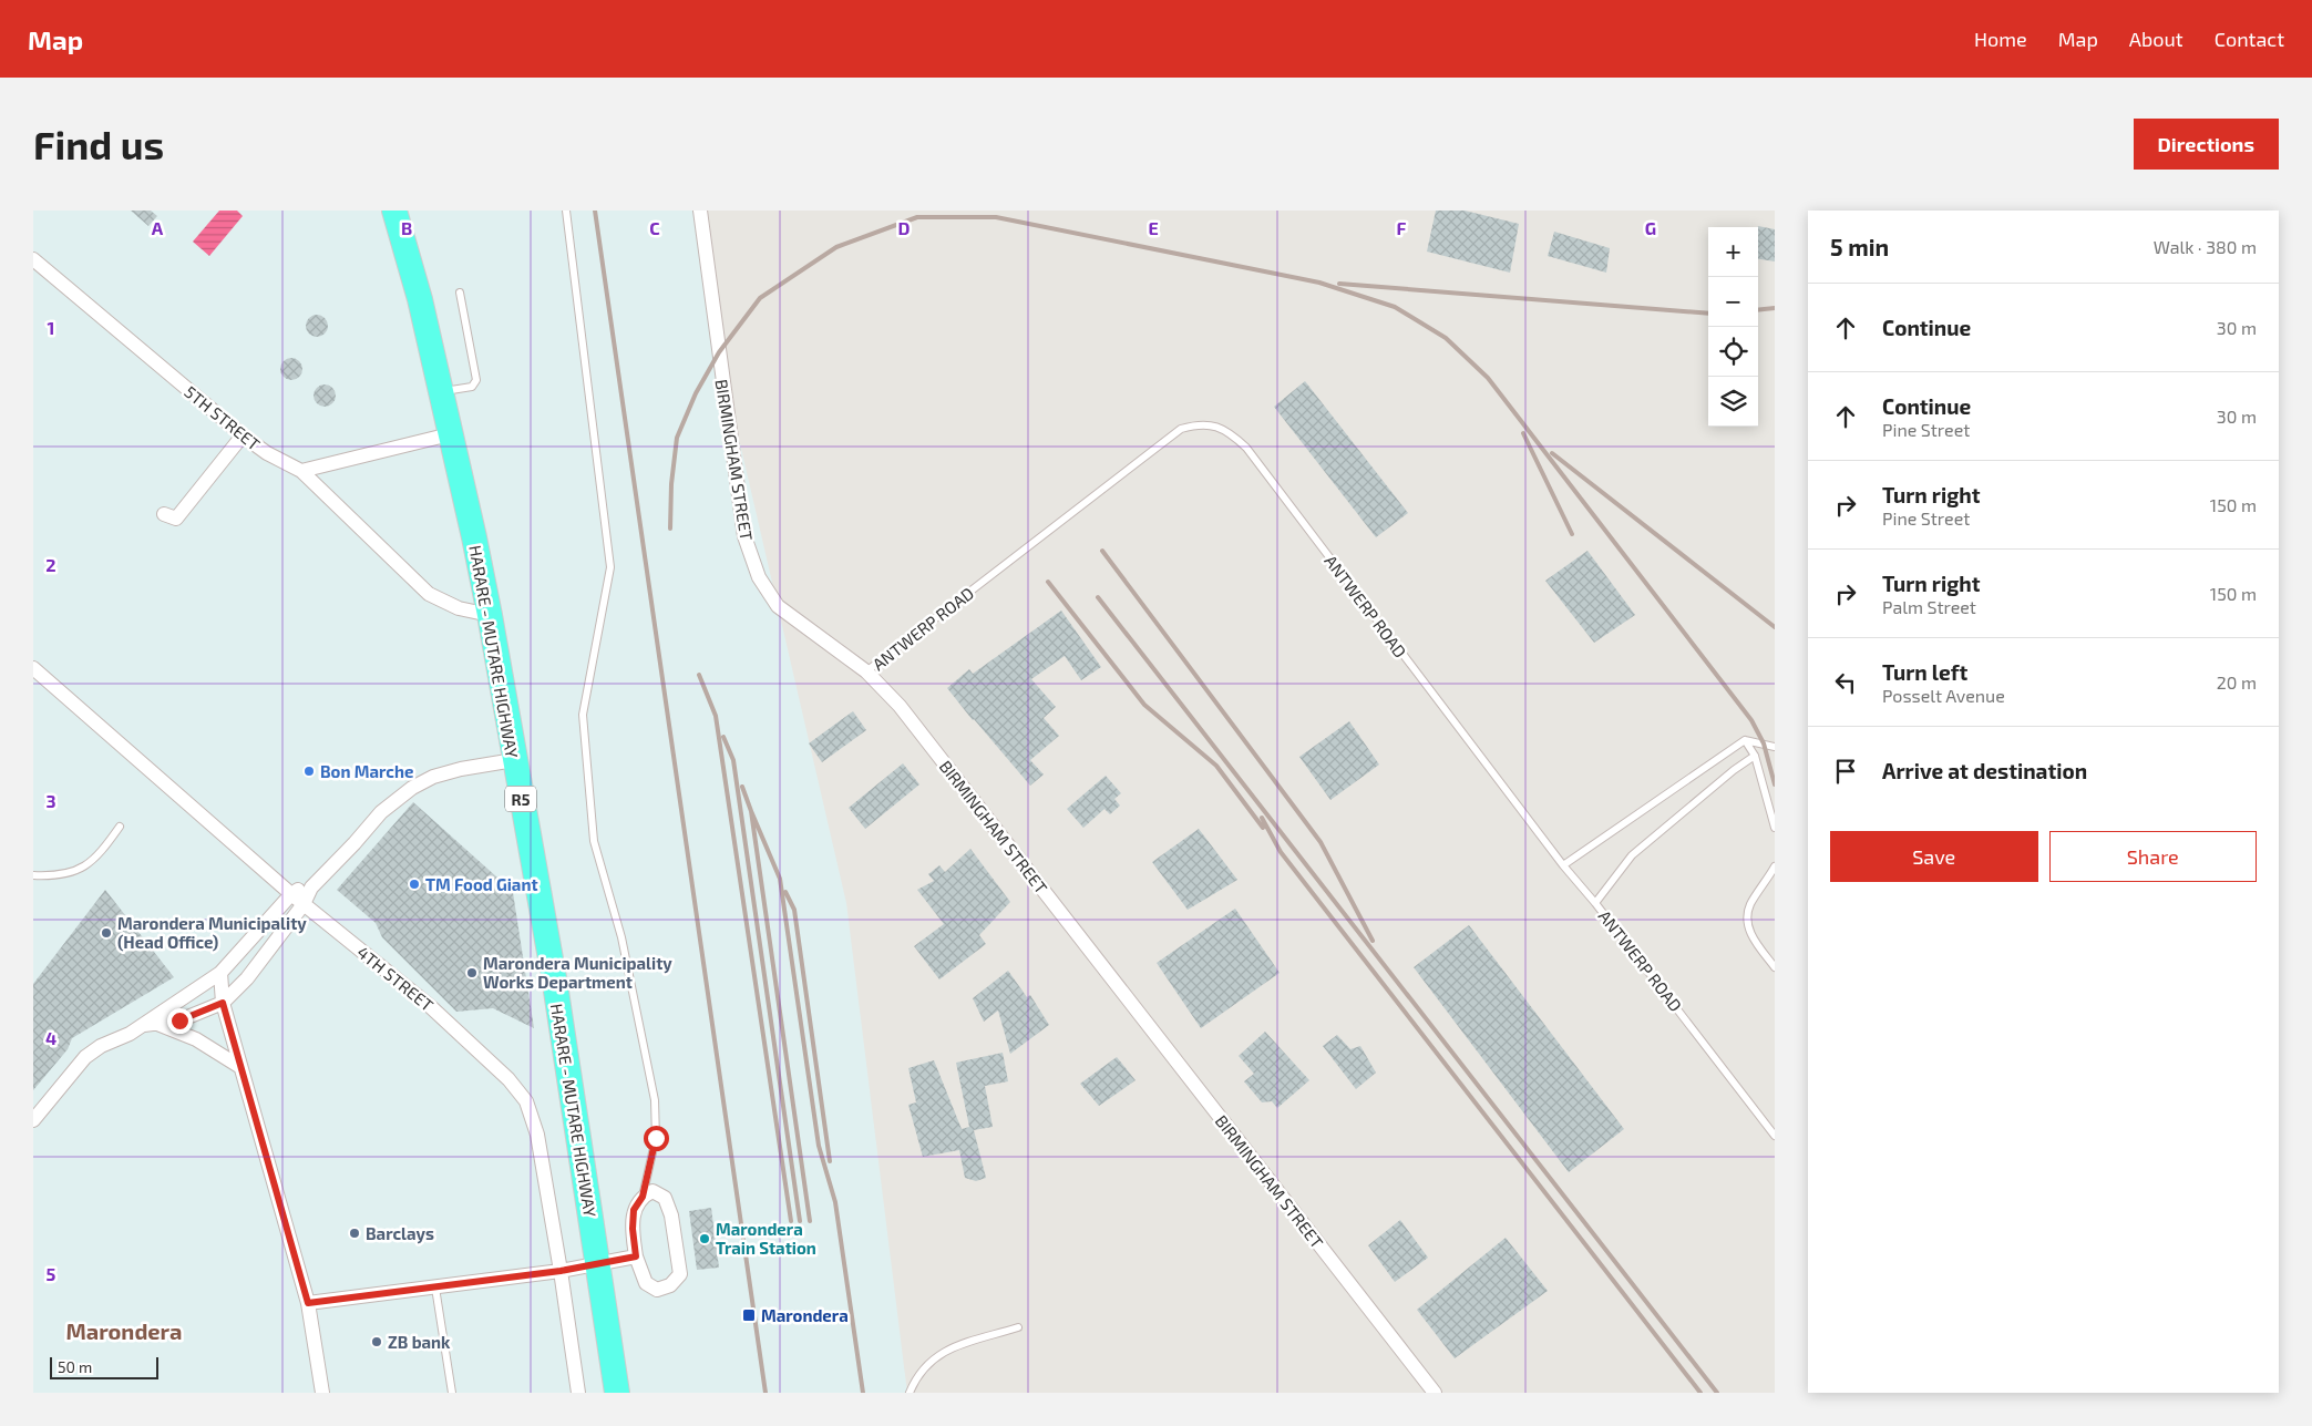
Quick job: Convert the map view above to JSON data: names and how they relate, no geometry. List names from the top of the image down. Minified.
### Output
{"streets":{"highway":["HARARE - MUTARE HIGHWAY","R5"],"street":["5TH STREET","BIRMINGHAM STREET","4TH STREET"],"lane":["ANTWERP ROAD"]},"crossings":[["5TH STREET","HARARE - MUTARE HIGHWAY"],["BIRMINGHAM STREET","ANTWERP ROAD"]],"districts":["Marondera"],"places":{"other":["Bon Marche","TM Food Giant","Marondera Municipality (Head Office)","Marondera Municipality Works Department","Barclays","Marondera Train Station","ZB bank"],"transit":["Marondera"]},"scale_bar":"50 m","page":{"header":"Map","nav":["Home","Map","About","Contact"],"buttons":["Directions",["Save","Share"]],"title":"Find us","heading":["5 min","Walk · 380 m"],"map_buttons":["+","−"],"list":[["Continue","30 m"],["Continue","Pine Street","30 m"],["Turn right","Pine Street","150 m"],["Turn right","Palm Street","150 m"],["Turn left","Posselt Avenue","20 m"],"Arrive at destination"],"scale":"50 m"},"grid":{"columns":["A","B","C","D","E","F","G"],"rows":["1","2","3","4","5"]}}
